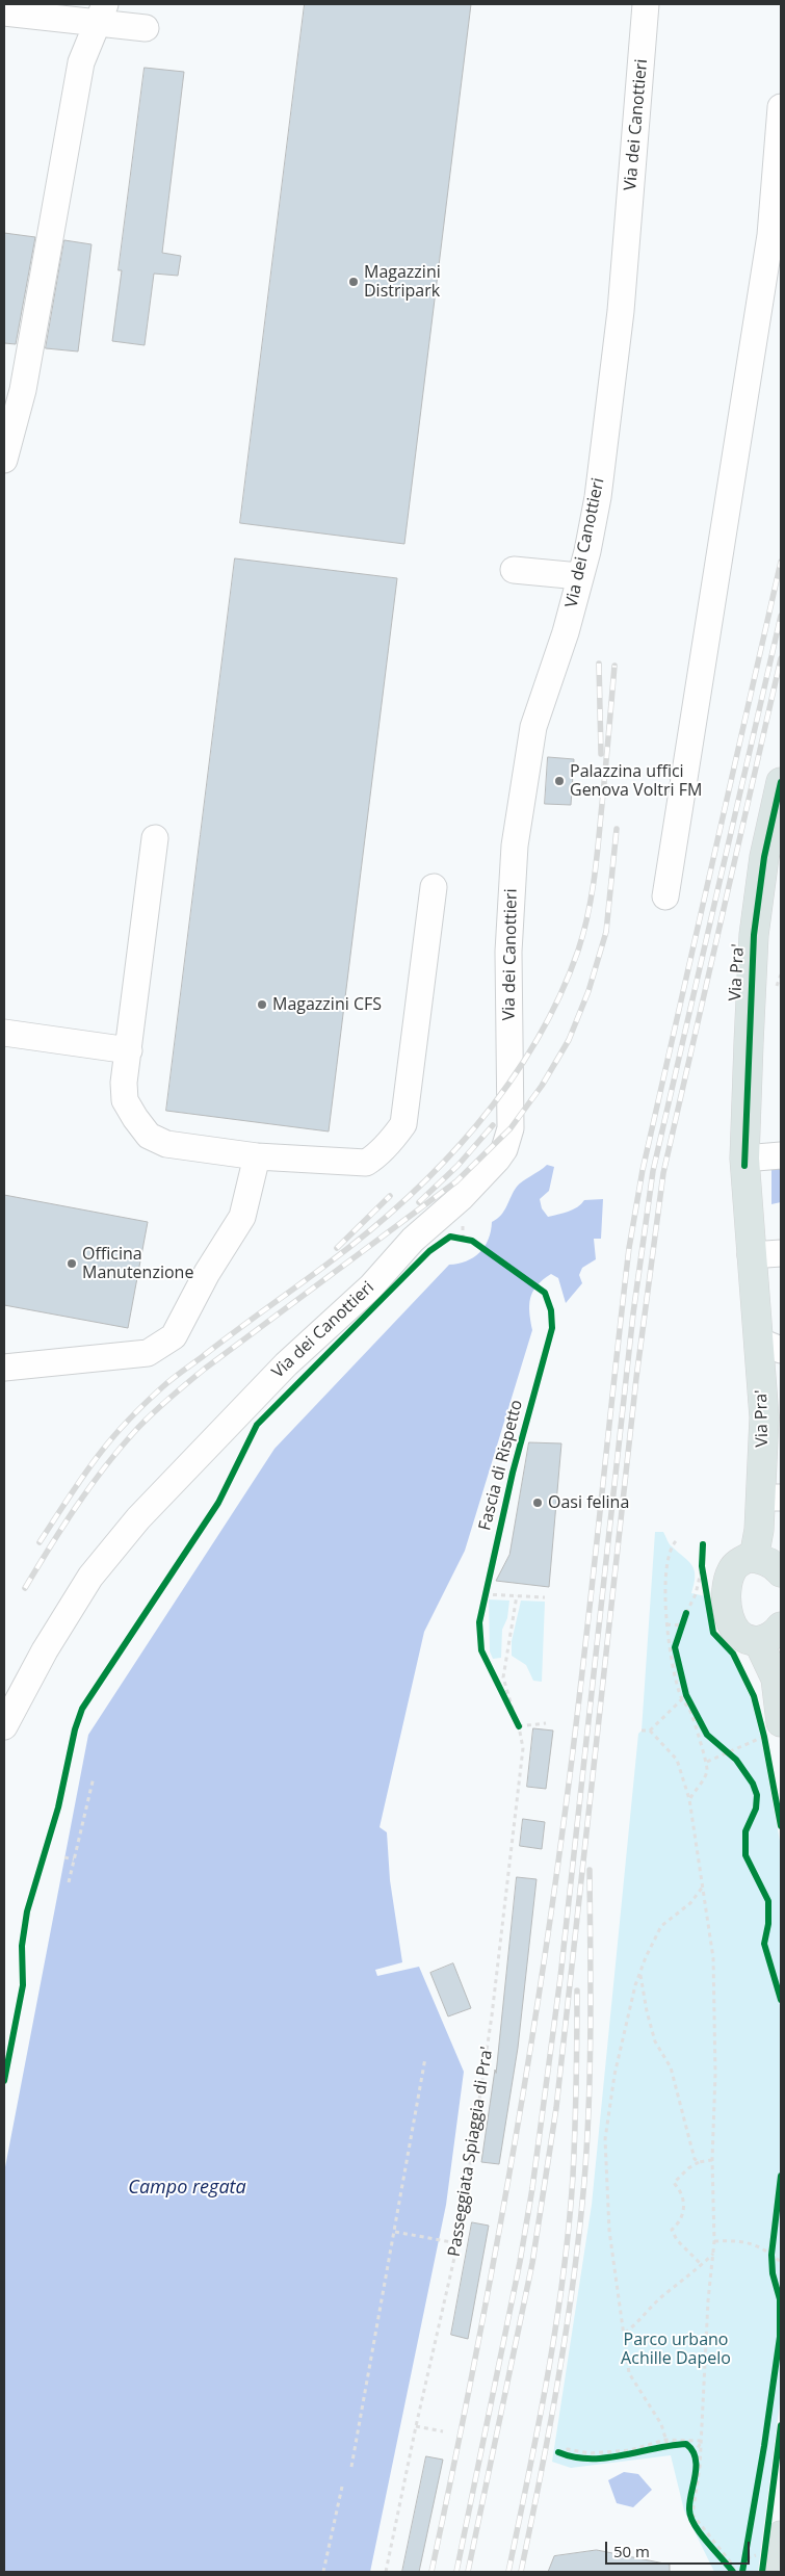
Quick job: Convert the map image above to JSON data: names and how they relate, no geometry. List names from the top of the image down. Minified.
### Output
{"streets":{"main road":["Via Pra'"],"street":["Via dei Canottieri"],"path":["Passeggiata Spiaggia di Pra'"],"cycle path":["Fascia di Rispetto"]},"crossings":[["Fascia di Rispetto","Passeggiata Spiaggia di Pra'"]],"water":["Campo regata"],"parks":["Parco urbano Achille Dapelo"],"places":["Magazzini Distripark","Palazzina uffici Genova Voltri FM","Magazzini CFS","Officina Manutenzione","Oasi felina"],"scale_bar":"50 m"}
